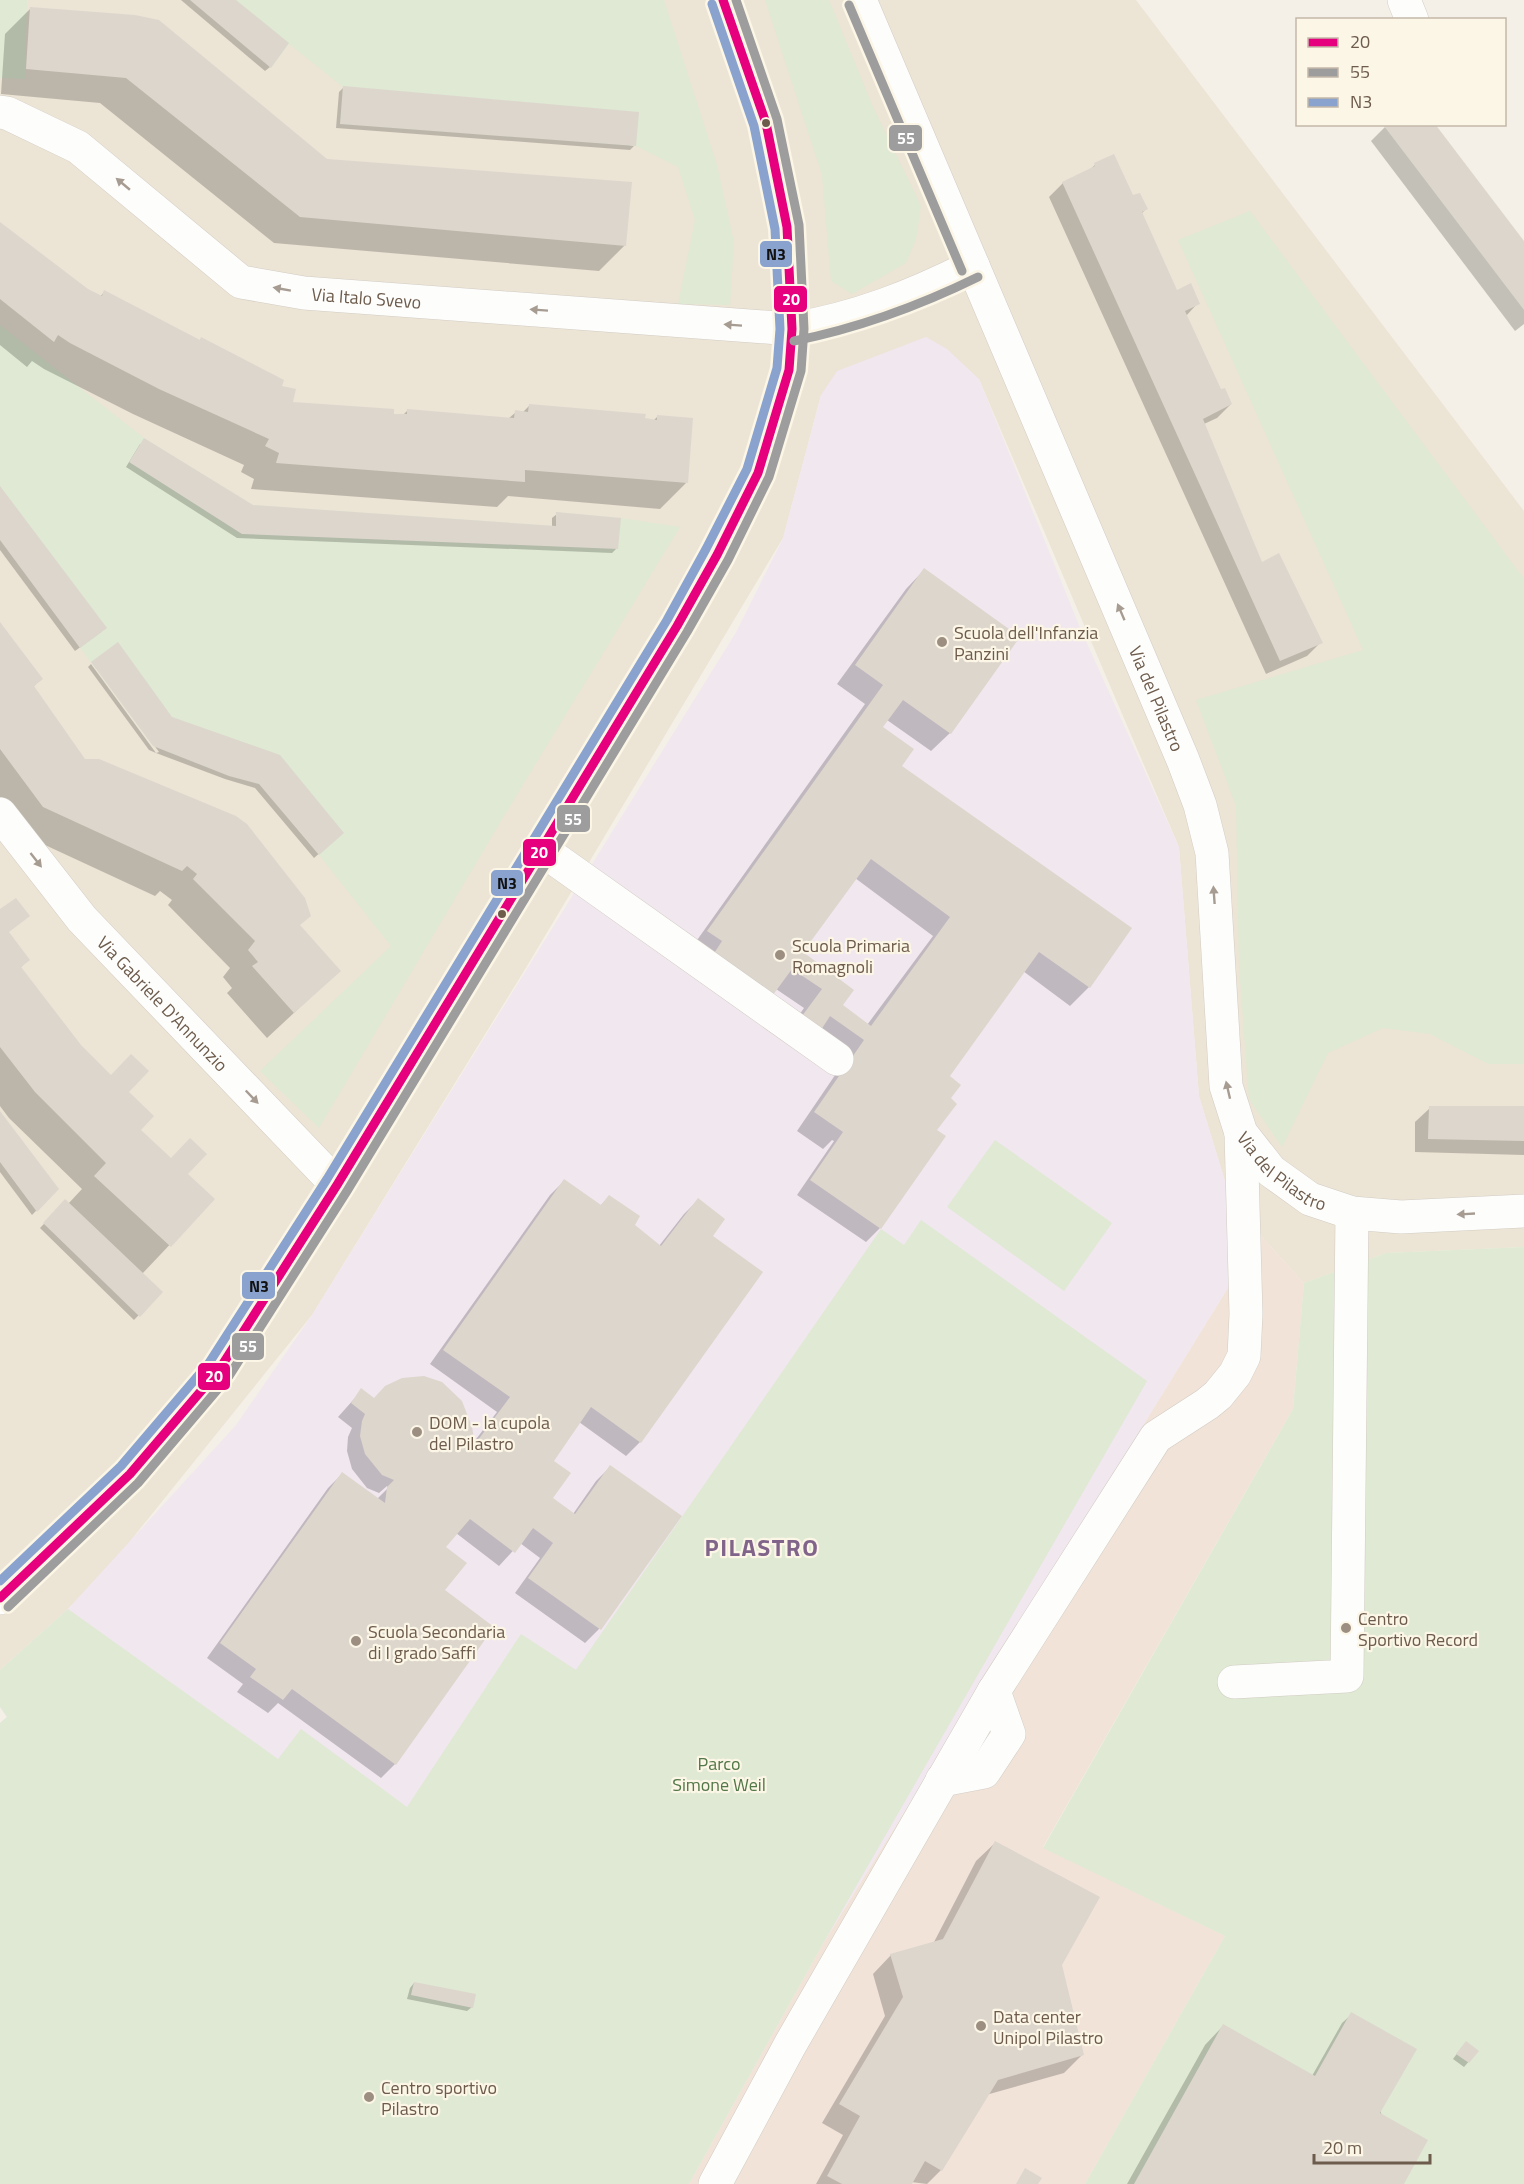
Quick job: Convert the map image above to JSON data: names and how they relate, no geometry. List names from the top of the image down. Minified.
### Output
{"streets":{"street":["Via Italo Svevo","Via del Pilastro","Via Gabriele D'Annunzio"]},"crossings":[["Via Italo Svevo","Via del Pilastro"]],"one_way":["Via Italo Svevo","Via del Pilastro","Via Gabriele D'Annunzio"],"districts":["PILASTRO"],"parks":["Parco Simone Weil"],"places":["Scuola dell'Infanzia Panzini","Scuola Primaria Romagnoli","DOM - la cupola del Pilastro","Centro Sportivo Record","Scuola Secondaria di I grado Saffi","Data center Unipol Pilastro","Centro sportivo Pilastro"],"lines":["transit line 20","transit line 55","transit line N3"],"legend":["20","55","N3"],"scale_bar":"20 m"}
